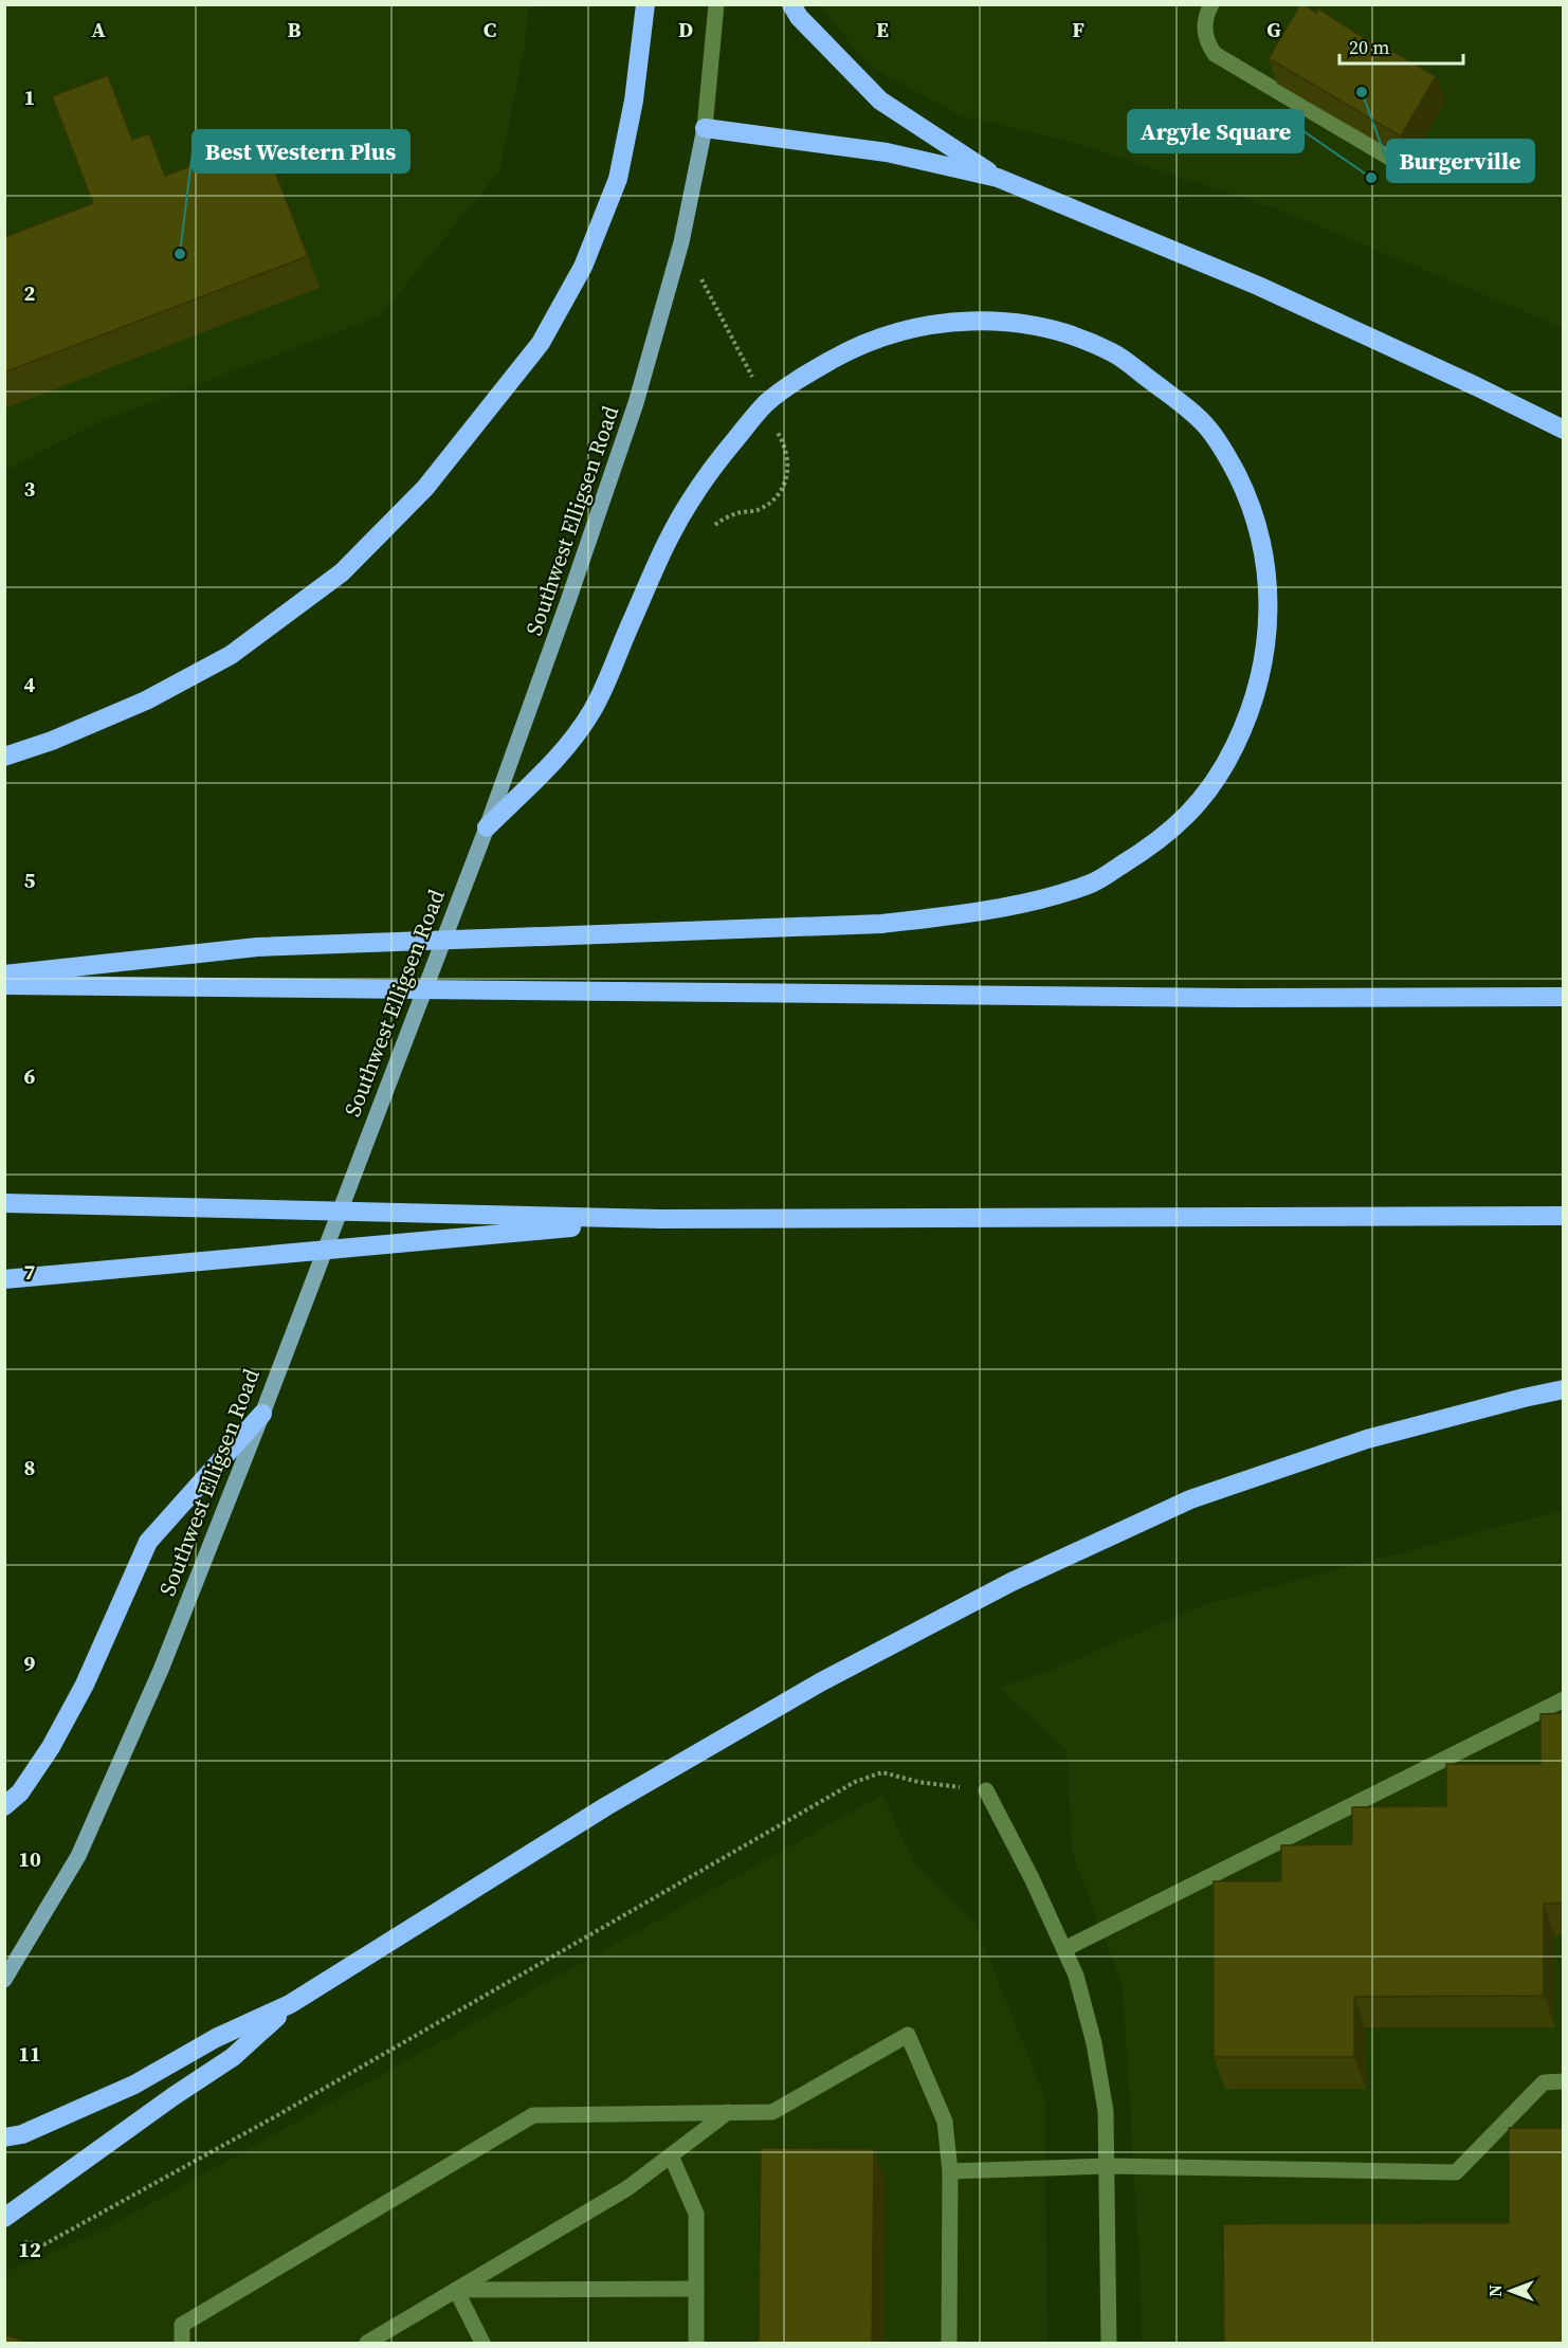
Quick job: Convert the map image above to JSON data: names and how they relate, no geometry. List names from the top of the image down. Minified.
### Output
{"streets":{"main road":["Southwest Elligsen Road"]},"places":["Burgerville","Argyle Square","Best Western Plus"],"scale_bar":"20 m","north":"left","grid":{"columns":["A","B","C","D","E","F","G"],"rows":["1","2","3","4","5","6","7","8","9","10","11","12"]}}
